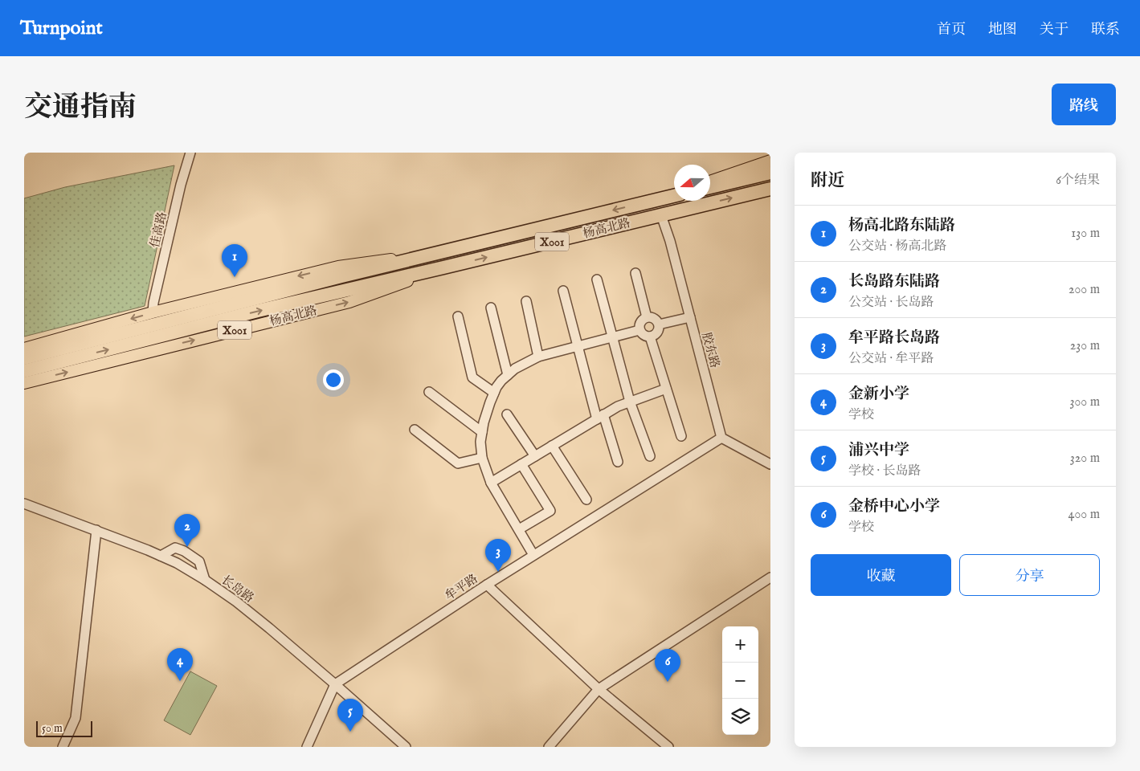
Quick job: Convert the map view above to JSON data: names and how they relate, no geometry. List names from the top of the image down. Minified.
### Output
{"streets":{"highway":["杨高北路","X001"],"street":["佳高路","胶东路","牟平路","长岛路"]},"crossings":[["杨高北路","佳高路"],["杨高北路","胶东路"],["胶东路","牟平路"],["牟平路","长岛路"]],"scale_bar":"50 m","north":"left","page":{"header":"Turnpoint","nav":["首页","地图","关于","联系"],"title":"交通指南","buttons":["路线",["收藏","分享"]],"heading":["附近","6个结果"],"list":[{"mark":"1","name":"杨高北路东陆路","note":"公交站 · 杨高北路","value":"130 m"},{"mark":"2","name":"长岛路东陆路","note":"公交站 · 长岛路","value":"200 m"},{"mark":"3","name":"牟平路长岛路","note":"公交站 · 牟平路","value":"230 m"},{"mark":"4","name":"金新小学","note":"学校","value":"300 m"},{"mark":"5","name":"浦兴中学","note":"学校 · 长岛路","value":"320 m"},{"mark":"6","name":"金桥中心小学","note":"学校","value":"400 m"}],"pins":["1","2","3","4","6","5"],"map_buttons":["+","−"],"scale":"50 m"}}
